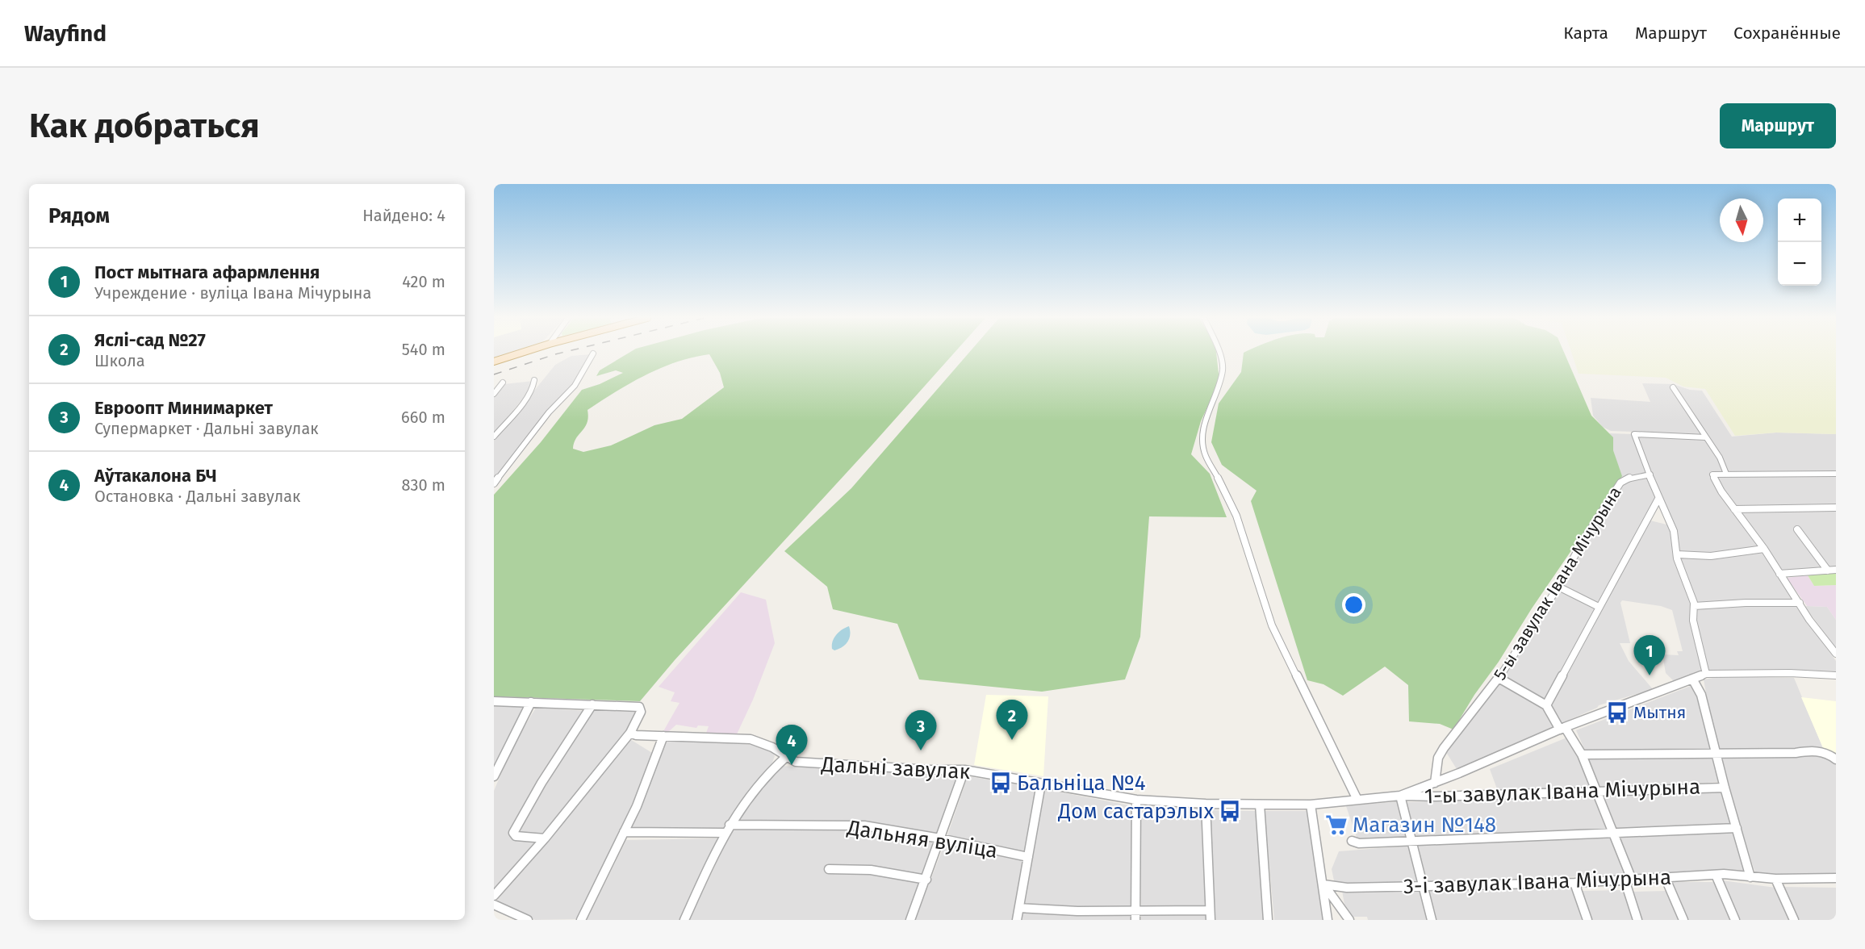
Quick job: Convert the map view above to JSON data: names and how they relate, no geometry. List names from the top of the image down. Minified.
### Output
{"streets":{"street":["5-ы завулак Івана Мічурына","Дальні завулак","1-ы завулак Івана Мічурына","Дальняя вуліца","3-і завулак Івана Мічурына"]},"crossings":[["Дальні завулак","1-ы завулак Івана Мічурына"]],"places":{"bus stop":["Мытня","Бальніца №4","Дом састарэлых"],"supermarket":["Магазин №148"]},"north":"bottom","page":{"header":"Wayfind","nav":["Карта","Маршрут","Сохранённые"],"buttons":"Маршрут","title":"Как добраться","heading":["Рядом","Найдено: 4"],"map_buttons":["+","−"],"list":[{"mark":"1","name":"Пост мытнага афармлення","note":"Учреждение · вуліца Івана Мічурына","value":"420 m"},{"mark":"2","name":"Яслі-сад №27","note":"Школа","value":"540 m"},{"mark":"3","name":"Евроопт Минимаркет","note":"Супермаркет · Дальні завулак","value":"660 m"},{"mark":"4","name":"Аўтакалона БЧ","note":"Остановка · Дальні завулак","value":"830 m"}],"pins":["1","2","3","4"]}}
